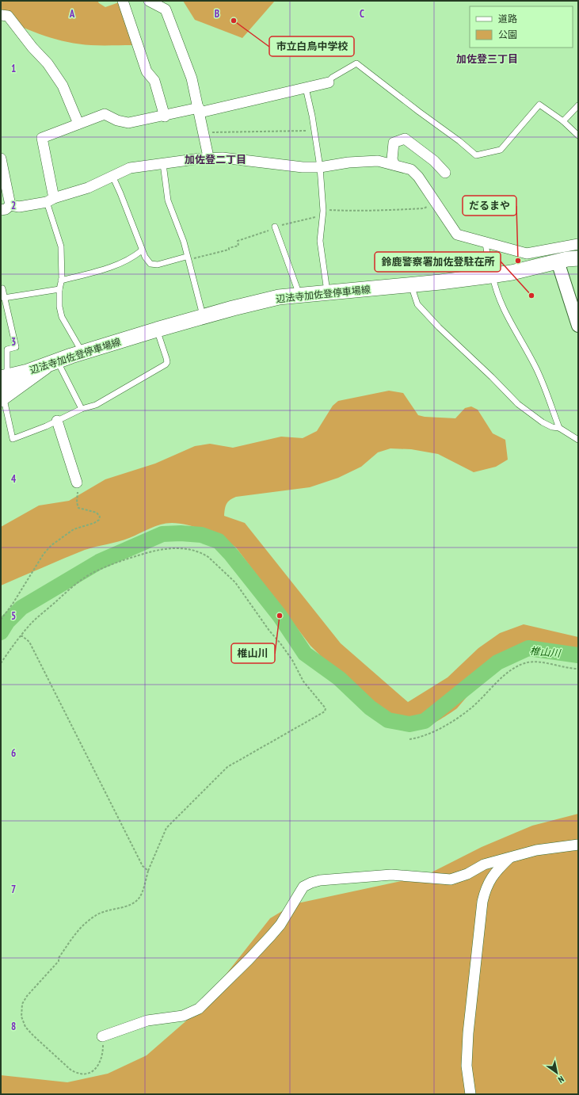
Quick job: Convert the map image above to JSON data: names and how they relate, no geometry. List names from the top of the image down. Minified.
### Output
{"streets":{"main road":["辺法寺加佐登停車場線"]},"districts":["加佐登三丁目","加佐登二丁目"],"water":["椎山川"],"places":["市立白鳥中学校","だるまや","鈴鹿警察署加佐登駐在所","椎山川"],"legend":["道路","公園"],"north":"bottom right","grid":{"columns":["A","B","C"],"rows":["1","2","3","4","5","6","7","8"]}}
